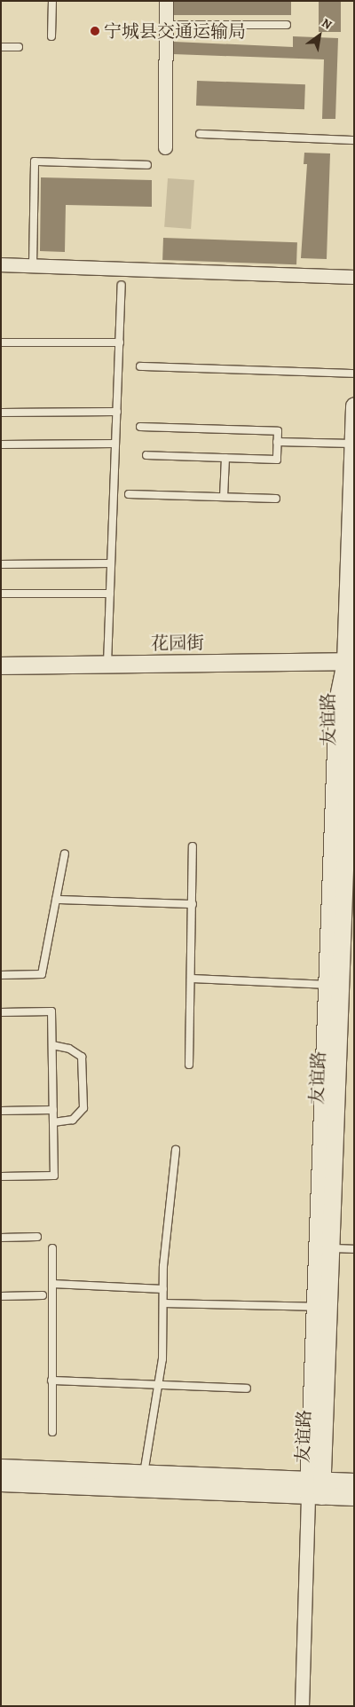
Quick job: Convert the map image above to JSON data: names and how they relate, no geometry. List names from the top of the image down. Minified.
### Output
{"streets":{"street":["花园街","友谊路"]},"crossings":[["花园街","友谊路"]],"places":["宁城县交通运输局"],"north":"top right"}
